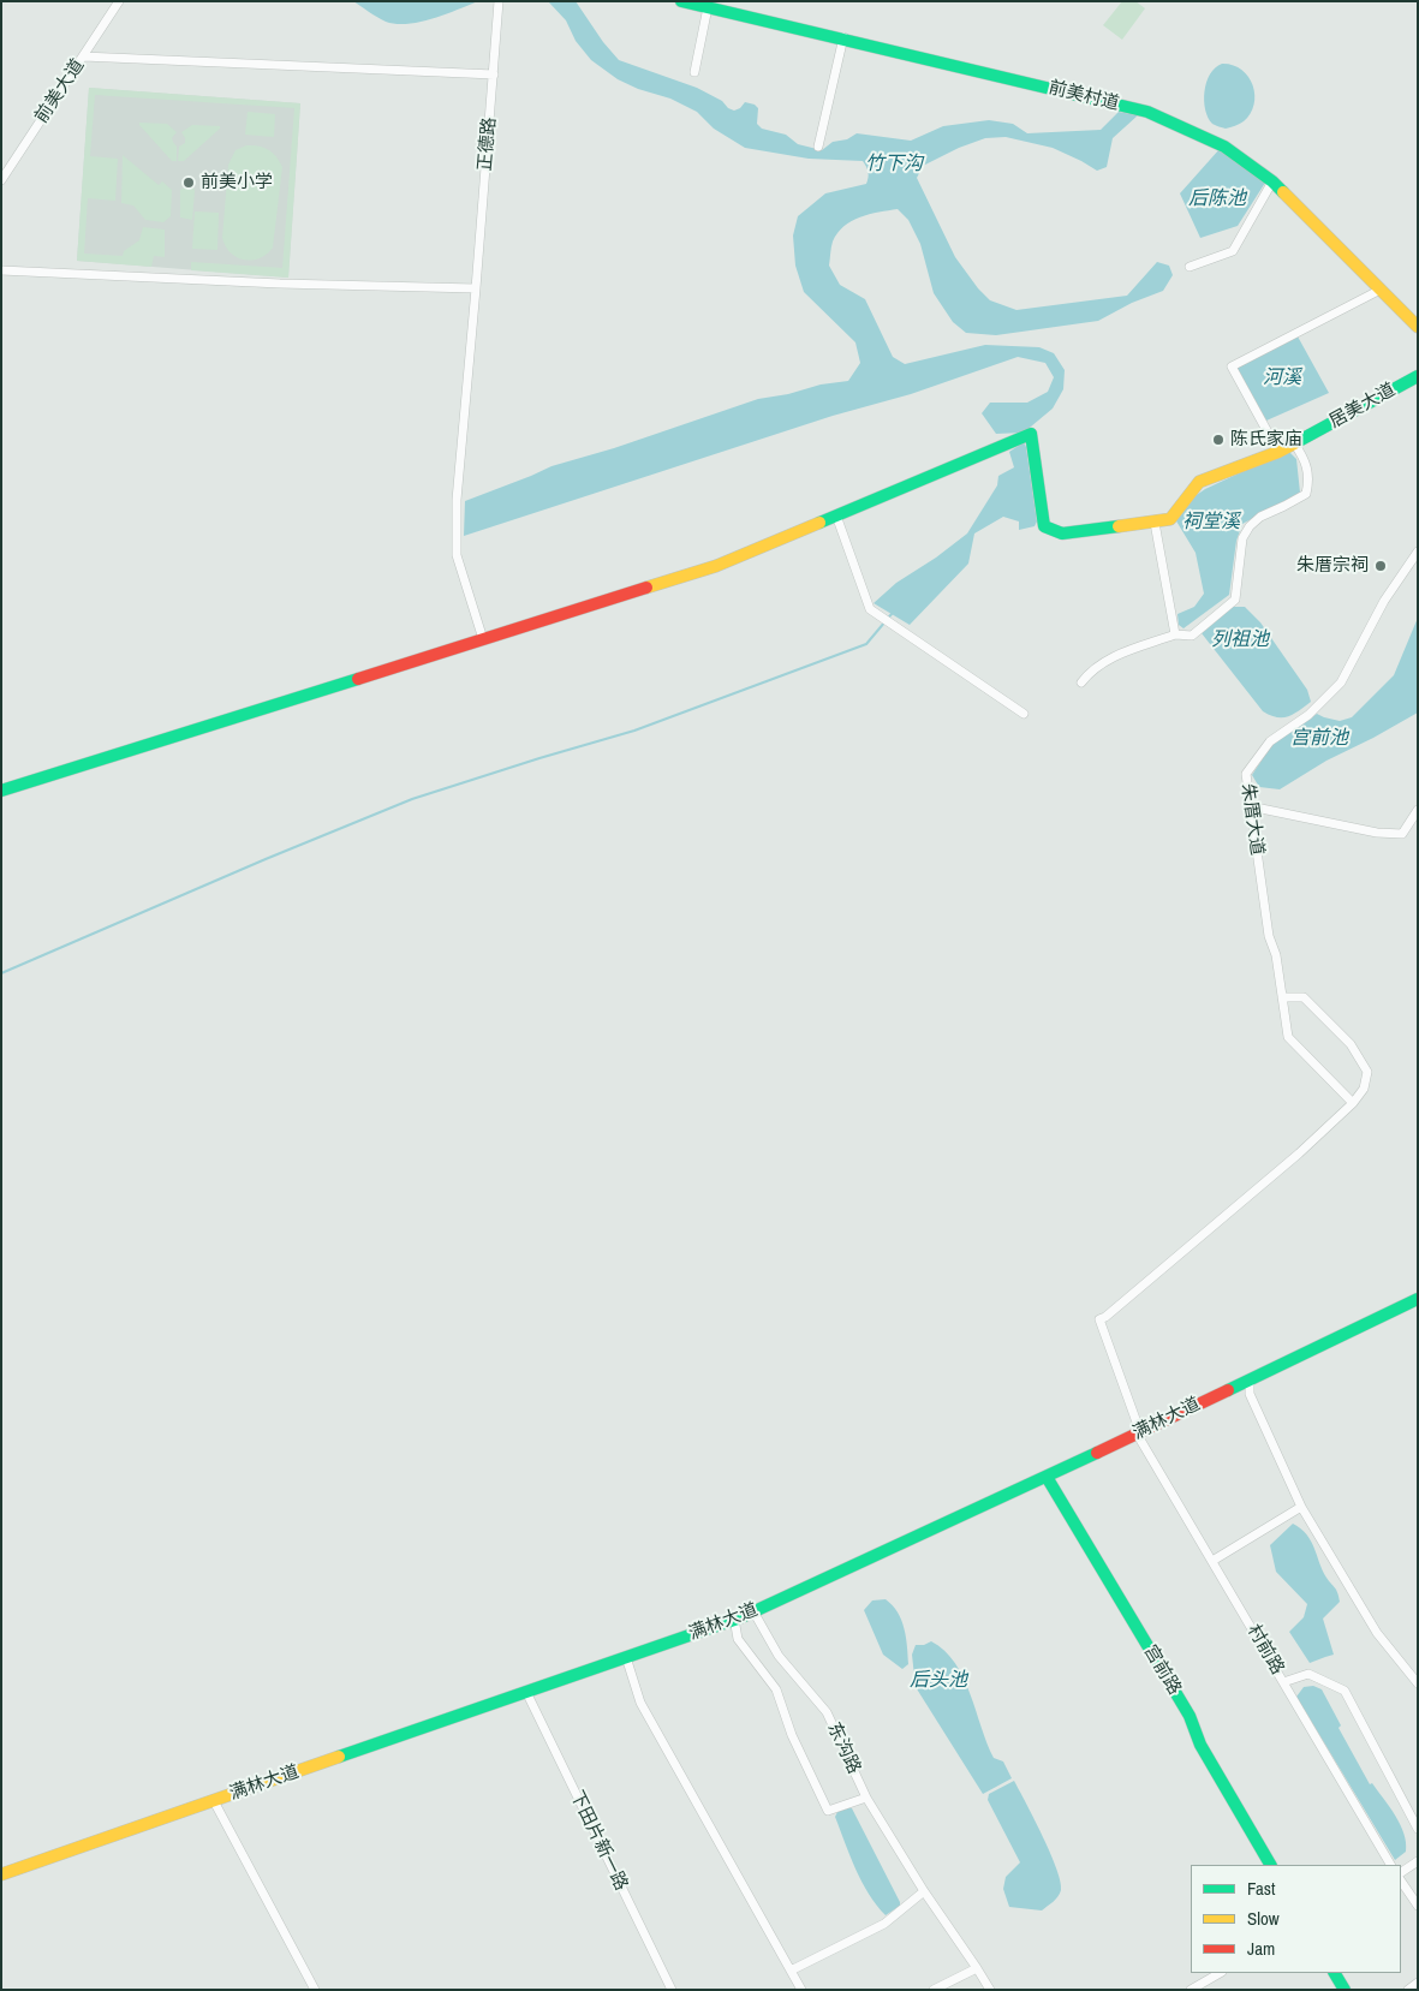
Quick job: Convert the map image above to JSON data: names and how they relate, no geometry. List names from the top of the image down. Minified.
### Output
{"streets":{"street":["前美大道","前美村道","正德路","居美大道","朱厝大道","满林大道","村前路","宫前路","东沟路","下田片新一路"]},"crossings":[["朱厝大道","村前路"],["满林大道","村前路"],["满林大道","宫前路"],["满林大道","东沟路"],["满林大道","下田片新一路"]],"water":["竹下沟","后陈池","河溪","祠堂溪","列祖池","宫前池","后头池"],"places":["前美小学","陈氏家庙","朱厝宗祠"],"legend":["Fast","Slow","Jam"]}
